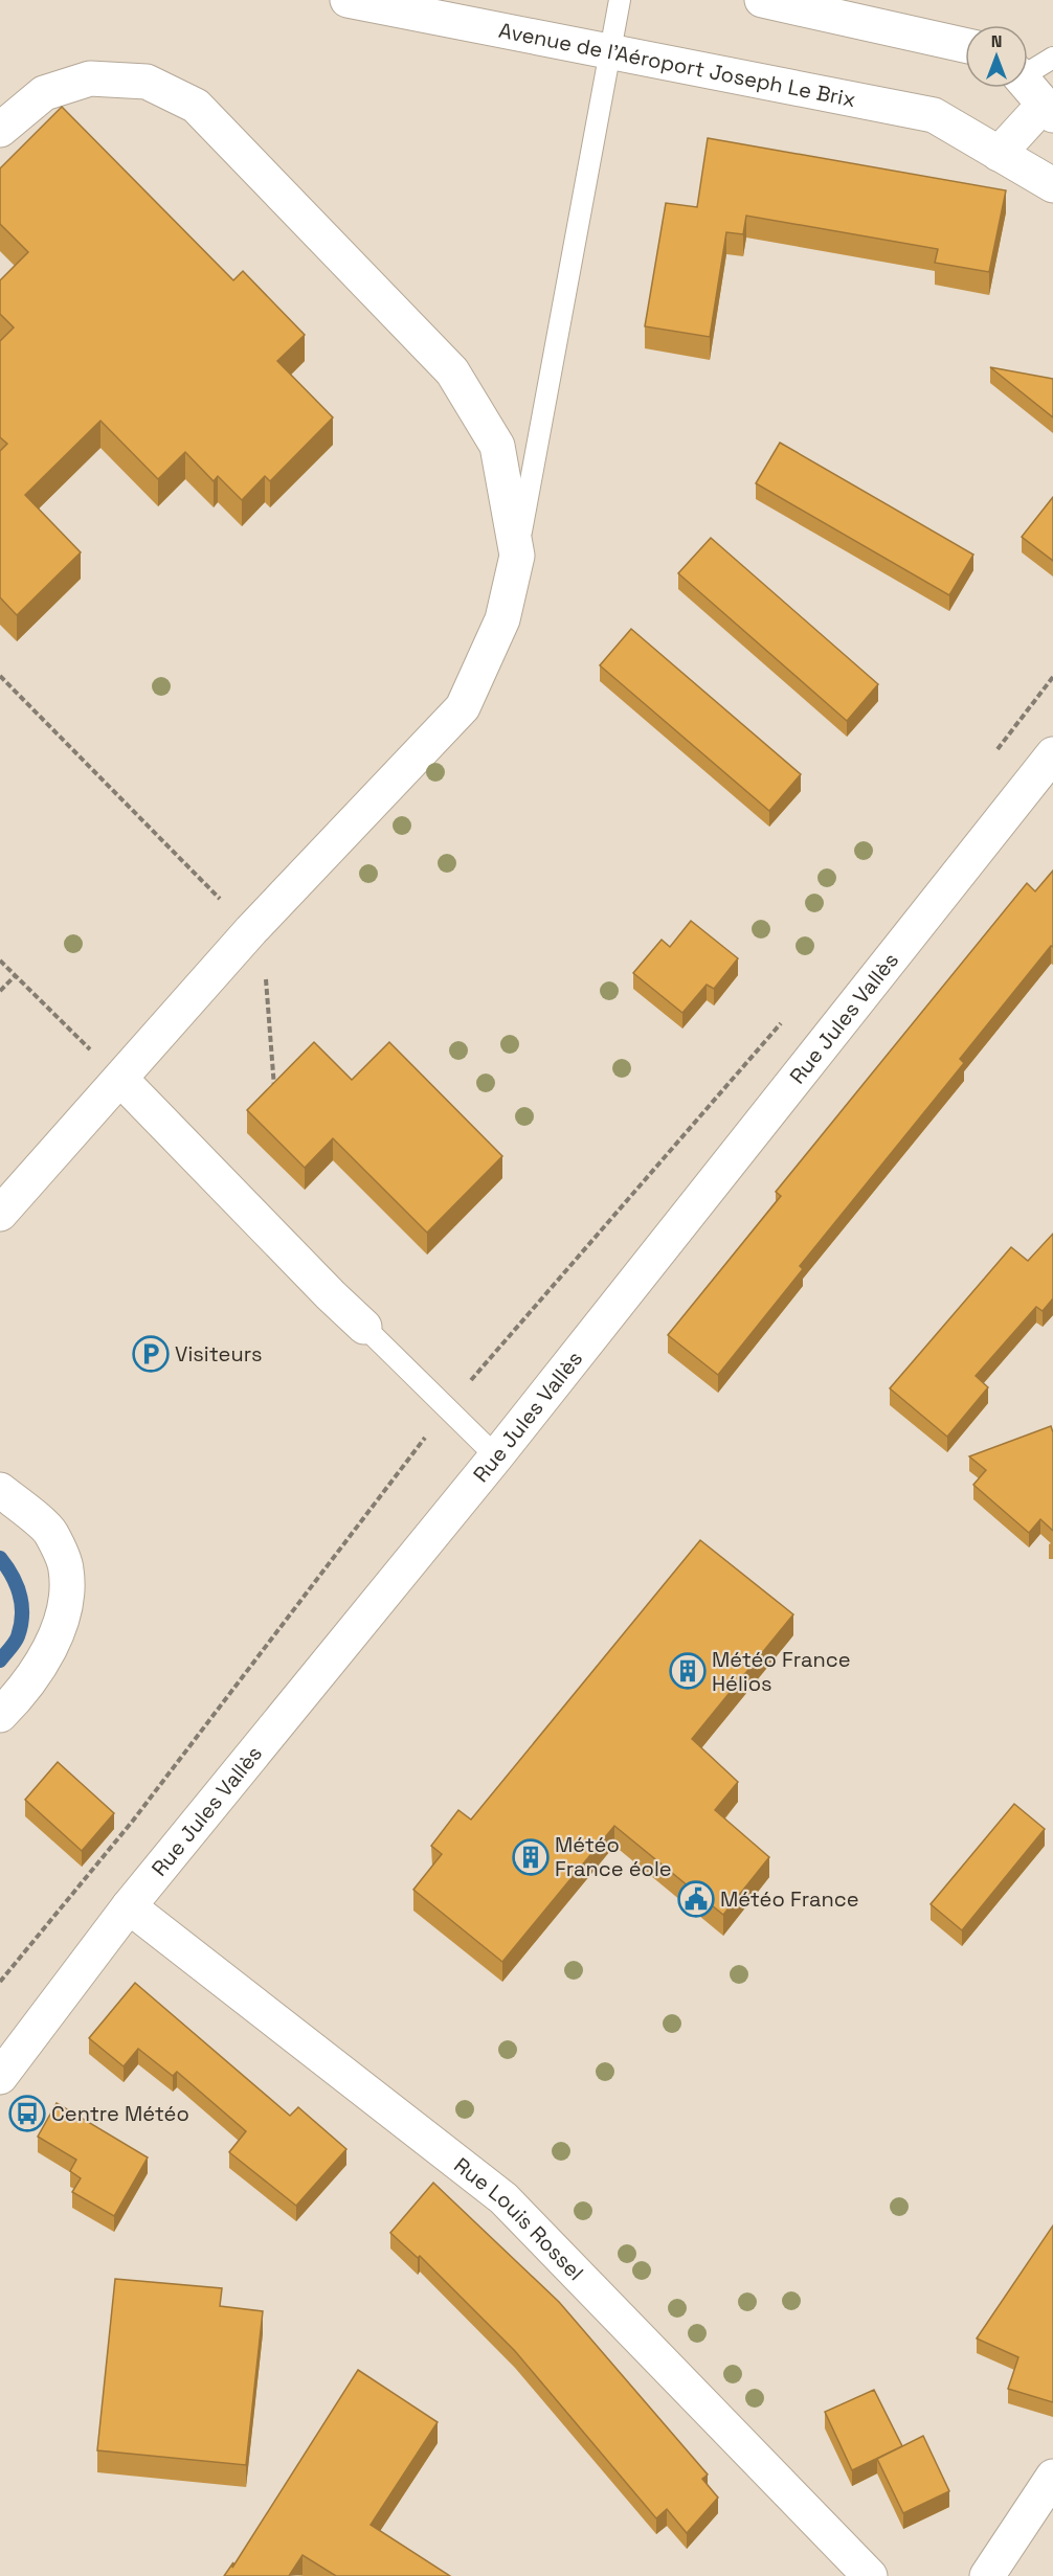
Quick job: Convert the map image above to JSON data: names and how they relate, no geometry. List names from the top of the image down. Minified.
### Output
{"streets":{"street":["Avenue de l'Aéroport Joseph Le Brix","Rue Jules Vallès","Rue Louis Rossel"]},"crossings":[["Rue Jules Vallès","Rue Louis Rossel"]],"places":{"parking":["Visiteurs"],"building":["Météo France Hélios","Météo France éole"],"public building":["Météo France"],"bus stop":["Centre Météo"]},"north":"top"}
